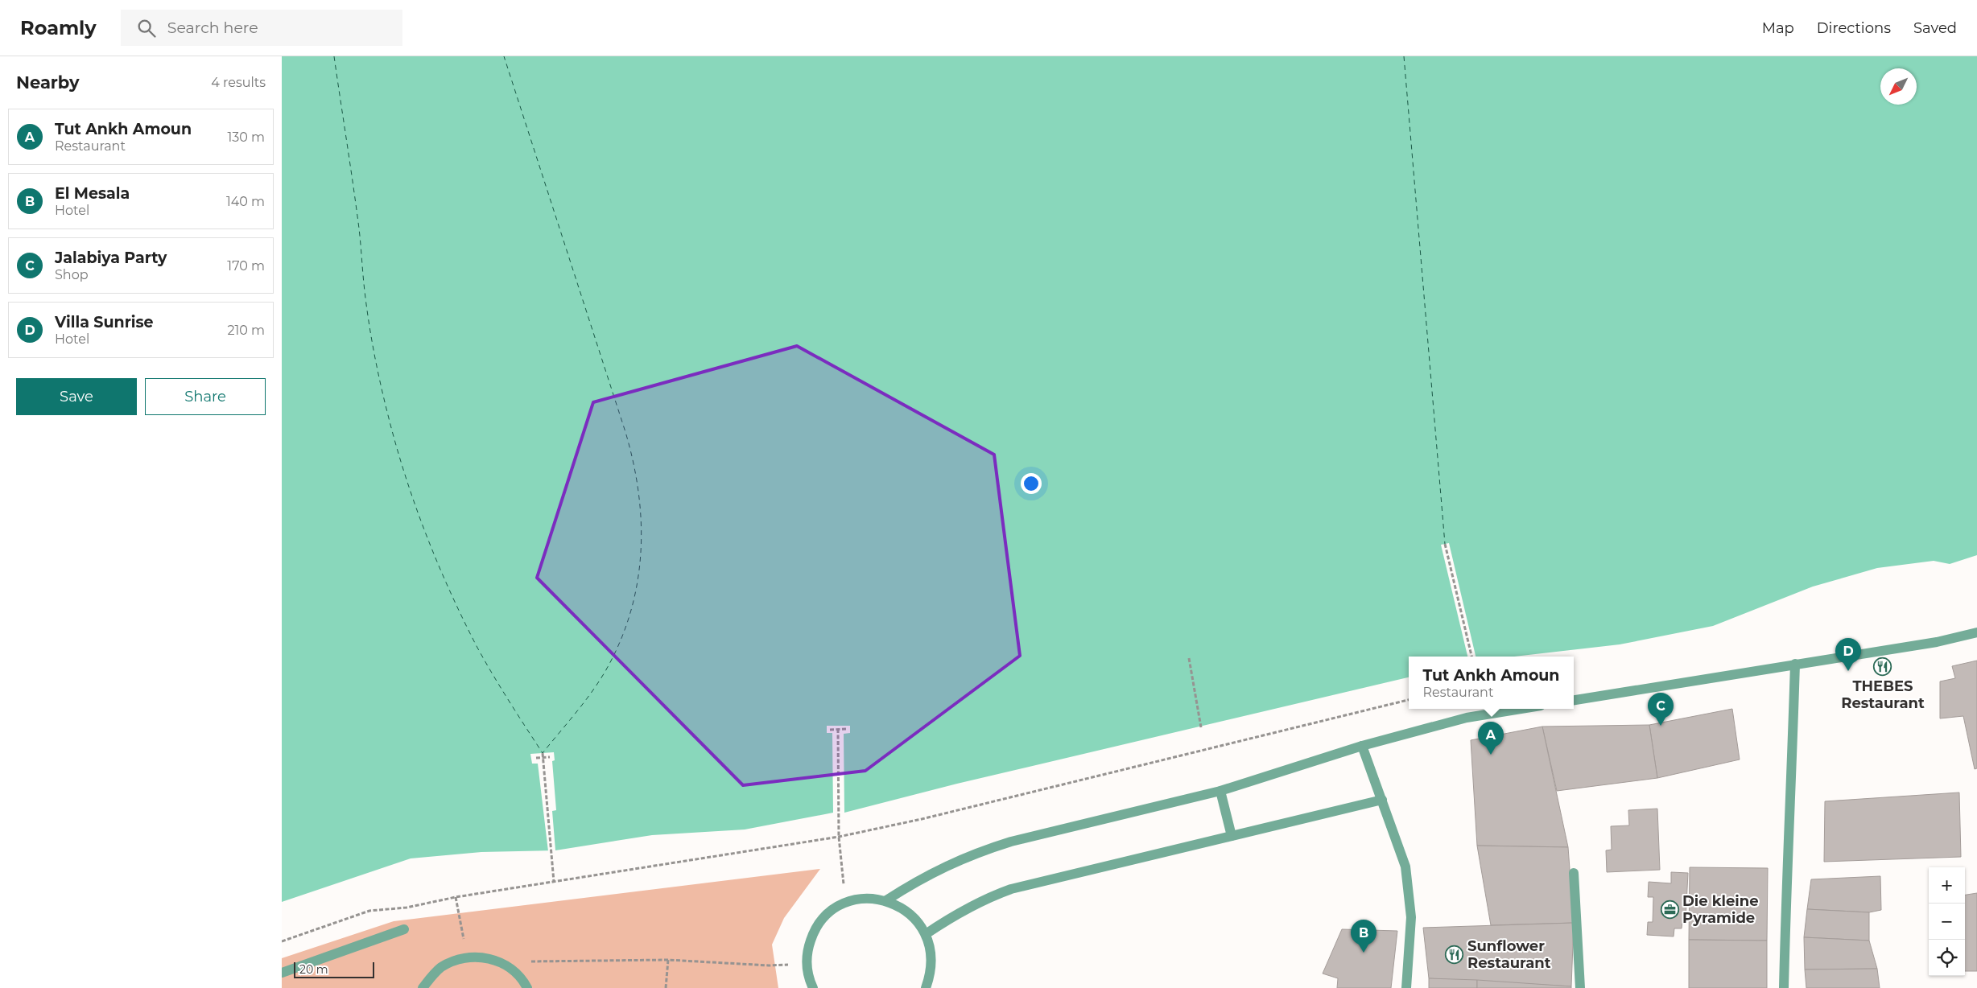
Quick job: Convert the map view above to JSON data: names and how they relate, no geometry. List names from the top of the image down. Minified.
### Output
{"places":{"restaurant":["THEBES Restaurant","Sunflower Restaurant"],"office":["Die kleine Pyramide"]},"scale_bar":"20 m","north":"bottom left","page":{"header":"Roamly","search":"Search here","nav":["Map","Directions","Saved"],"heading":["Nearby","4 results"],"list":[{"mark":"A","name":"Tut Ankh Amoun","note":"Restaurant","value":"130 m"},{"mark":"B","name":"El Mesala","note":"Hotel","value":"140 m"},{"mark":"C","name":"Jalabiya Party","note":"Shop","value":"170 m"},{"mark":"D","name":"Villa Sunrise","note":"Hotel","value":"210 m"}],"buttons":["Save","Share"],"pins":["D","C","A","B"],"popup":["Tut Ankh Amoun","Restaurant"],"map_buttons":["+","−"],"scale":"20 m"}}
